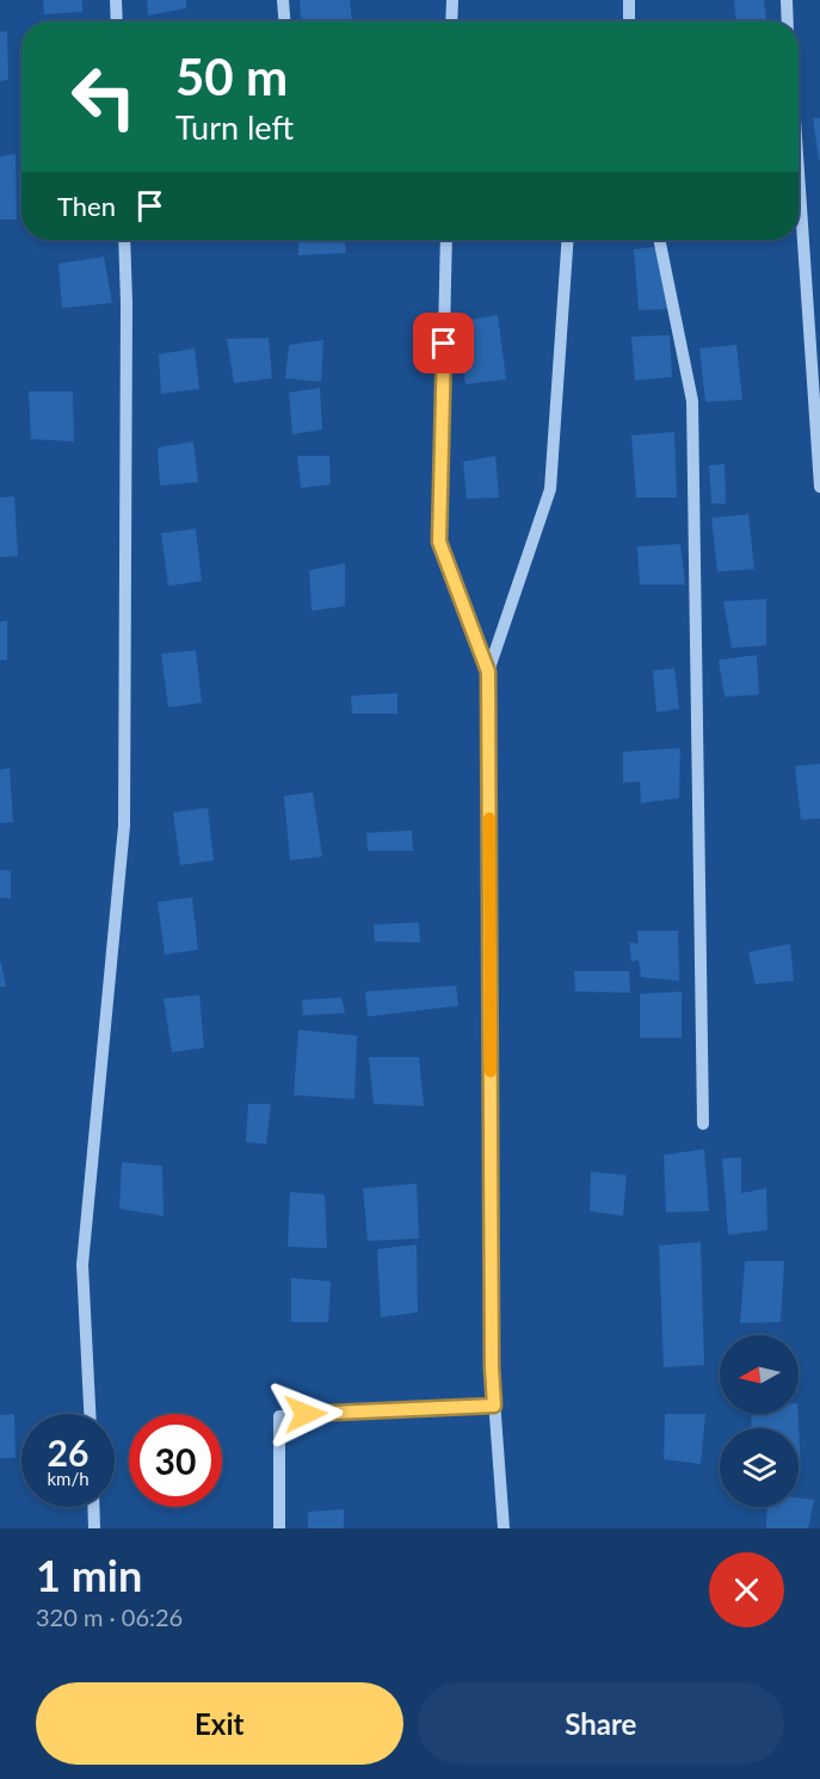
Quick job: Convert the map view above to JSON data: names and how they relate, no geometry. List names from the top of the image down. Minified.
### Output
{"north":"left","page":{"turn":["50 m","Turn left"],"then":"Then","speed":"26 km/h","limit":"30","heading":["1 min","320 m · 06:26"],"buttons":["Exit","Share"]}}
